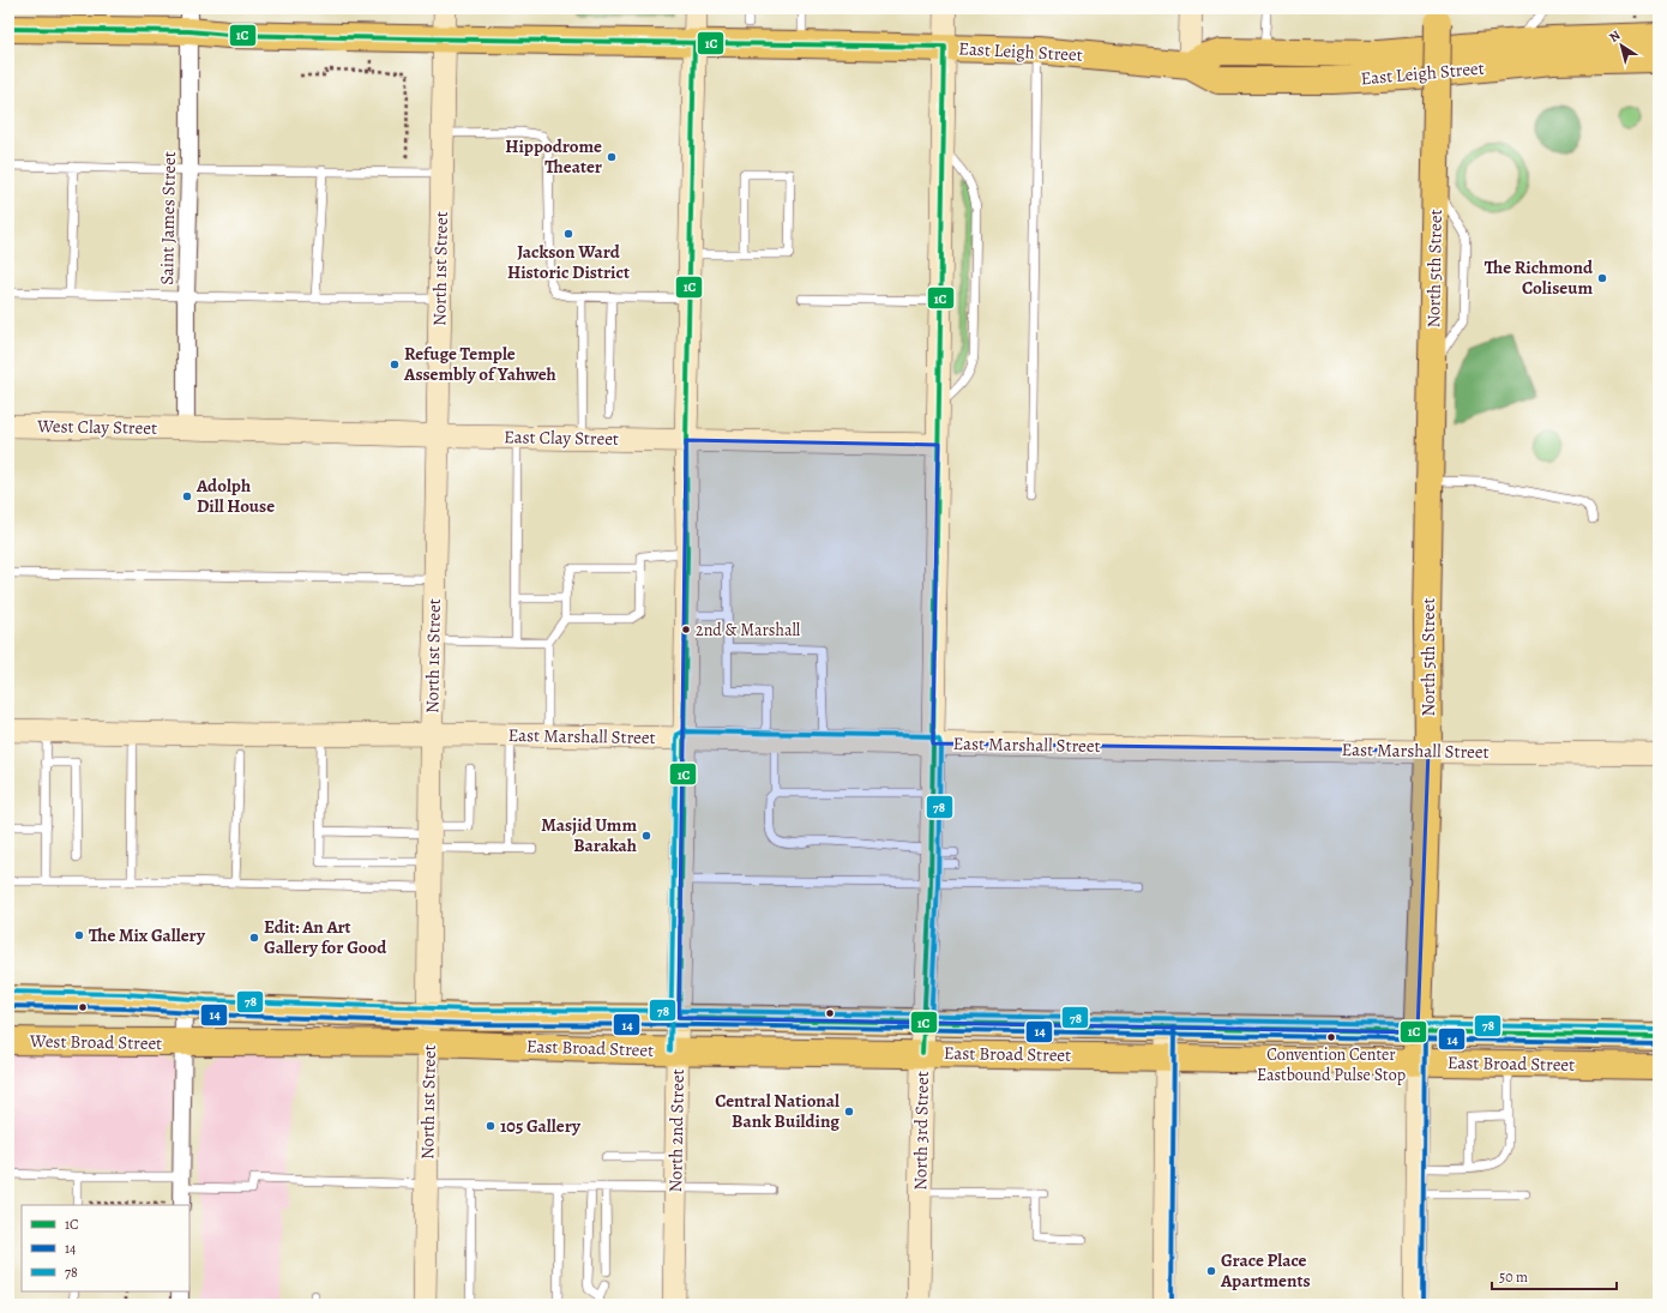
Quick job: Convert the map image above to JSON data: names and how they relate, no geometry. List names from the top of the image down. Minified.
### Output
{"streets":{"main road":["East Leigh Street","North 5th Street","West Broad Street","East Broad Street"],"street":["Saint James Street","North 1st Street","West Clay Street","East Clay Street","East Marshall Street","North 2nd Street","North 3rd Street"]},"crossings":[["East Leigh Street","Saint James Street"],["East Leigh Street","North 1st Street"],["East Leigh Street","North 2nd Street"],["East Leigh Street","North 3rd Street"],["Saint James Street","West Clay Street"],["Saint James Street","East Clay Street"],["North 1st Street","East Clay Street"],["North 1st Street","East Marshall Street"],["North 1st Street","East Broad Street"],["North 5th Street","East Marshall Street"],["North 5th Street","East Broad Street"],["West Clay Street","East Clay Street"],["East Clay Street","North 2nd Street"],["East Clay Street","North 3rd Street"],["East Marshall Street","North 2nd Street"],["East Marshall Street","North 3rd Street"],["West Broad Street","East Broad Street"],["East Broad Street","North 2nd Street"],["East Broad Street","North 3rd Street"]],"places":["Hippodrome Theater","Jackson Ward Historic District","The Richmond Coliseum","Refuge Temple Assembly of Yahweh","Adolph Dill House","2nd & Marshall","Masjid Umm Barakah","The Mix Gallery","Edit: An Art Gallery for Good","Convention Center Eastbound Pulse Stop","Central National Bank Building","105 Gallery","Grace Place Apartments"],"lines":["transit line 1C","transit line 78","transit line 14"],"legend":["1C","14","78"],"scale_bar":"50 m","north":"top left"}
